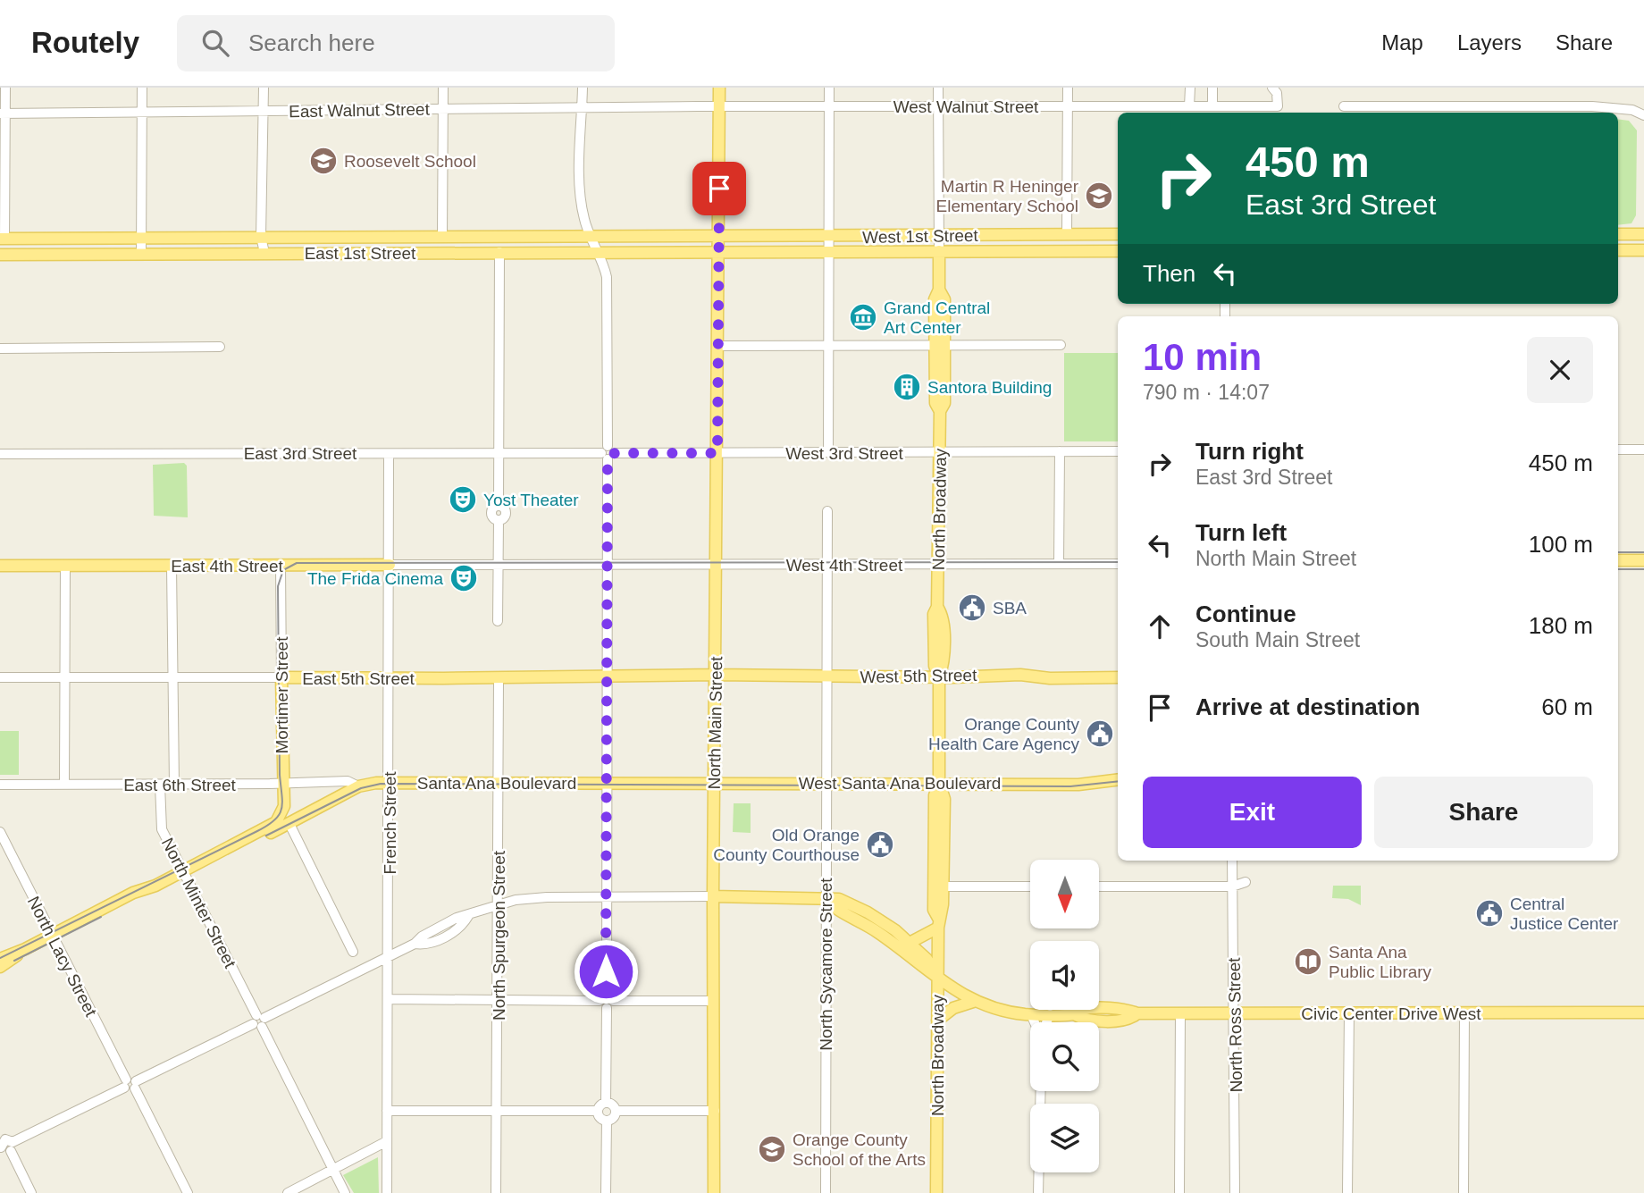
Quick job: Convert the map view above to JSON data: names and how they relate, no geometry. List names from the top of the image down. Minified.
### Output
{"streets":{"main road":["West 1st Street","East 1st Street","North Broadway","East 4th Street","West 5th Street","East 5th Street","Mortimer Street","North Main Street","Santa Ana Boulevard","West Santa Ana Boulevard","Civic Center Drive West"],"street":["West Walnut Street","East Walnut Street","East 3rd Street","West 3rd Street","West 4th Street","East 6th Street","French Street","North Minter Street","North Spurgeon Street","North Lacy Street","North Sycamore Street","North Ross Street"]},"crossings":[["West Walnut Street","East Walnut Street"],["West Walnut Street","North Main Street"],["East Walnut Street","North Main Street"],["West 1st Street","East 1st Street"],["West 1st Street","North Broadway"],["West 1st Street","North Main Street"],["East 1st Street","North Main Street"],["East 3rd Street","West 3rd Street"],["East 3rd Street","North Main Street"],["East 3rd Street","French Street"],["West 3rd Street","North Broadway"],["West 3rd Street","North Main Street"],["North Broadway","West 4th Street"],["North Broadway","West 5th Street"],["North Broadway","West Santa Ana Boulevard"],["North Broadway","Civic Center Drive West"],["West 4th Street","East 4th Street"],["West 4th Street","North Main Street"],["West 4th Street","North Sycamore Street"],["East 4th Street","Mortimer Street"],["East 4th Street","North Main Street"],["East 4th Street","French Street"],["West 5th Street","East 5th Street"],["West 5th Street","North Main Street"],["West 5th Street","North Sycamore Street"],["East 5th Street","Mortimer Street"],["East 5th Street","North Main Street"],["East 5th Street","French Street"],["East 5th Street","North Spurgeon Street"],["Mortimer Street","East 6th Street"],["North Main Street","West Santa Ana Boulevard"],["North Main Street","Civic Center Drive West"],["Santa Ana Boulevard","West Santa Ana Boulevard"],["Santa Ana Boulevard","East 6th Street"],["Santa Ana Boulevard","French Street"],["Santa Ana Boulevard","North Spurgeon Street"],["West Santa Ana Boulevard","North Sycamore Street"],["East 6th Street","North Minter Street"],["North Sycamore Street","Civic Center Drive West"],["Civic Center Drive West","North Ross Street"]],"places":{"school or university":["Roosevelt School","Martin R Heninger Elementary School","Orange County School of the Arts"],"museum":["Grand Central Art Center"],"building":["Santora Building"],"theatre":["Yost Theater","The Frida Cinema"],"public building":["SBA","Orange County Health Care Agency","Old Orange County Courthouse","Central Justice Center"],"library":["Santa Ana Public Library"]},"north":"bottom","page":{"header":"Routely","search":"Search here","nav":["Map","Layers","Share"],"turn":["450 m","East 3rd Street"],"then":"Then","heading":["10 min","790 m · 14:07"],"list":[{"name":"Turn right","note":"East 3rd Street","value":"450 m"},{"name":"Turn left","note":"North Main Street","value":"100 m"},{"name":"Continue","note":"South Main Street","value":"180 m"},{"name":"Arrive at destination","value":"60 m"}],"buttons":["Exit","Share"]}}
